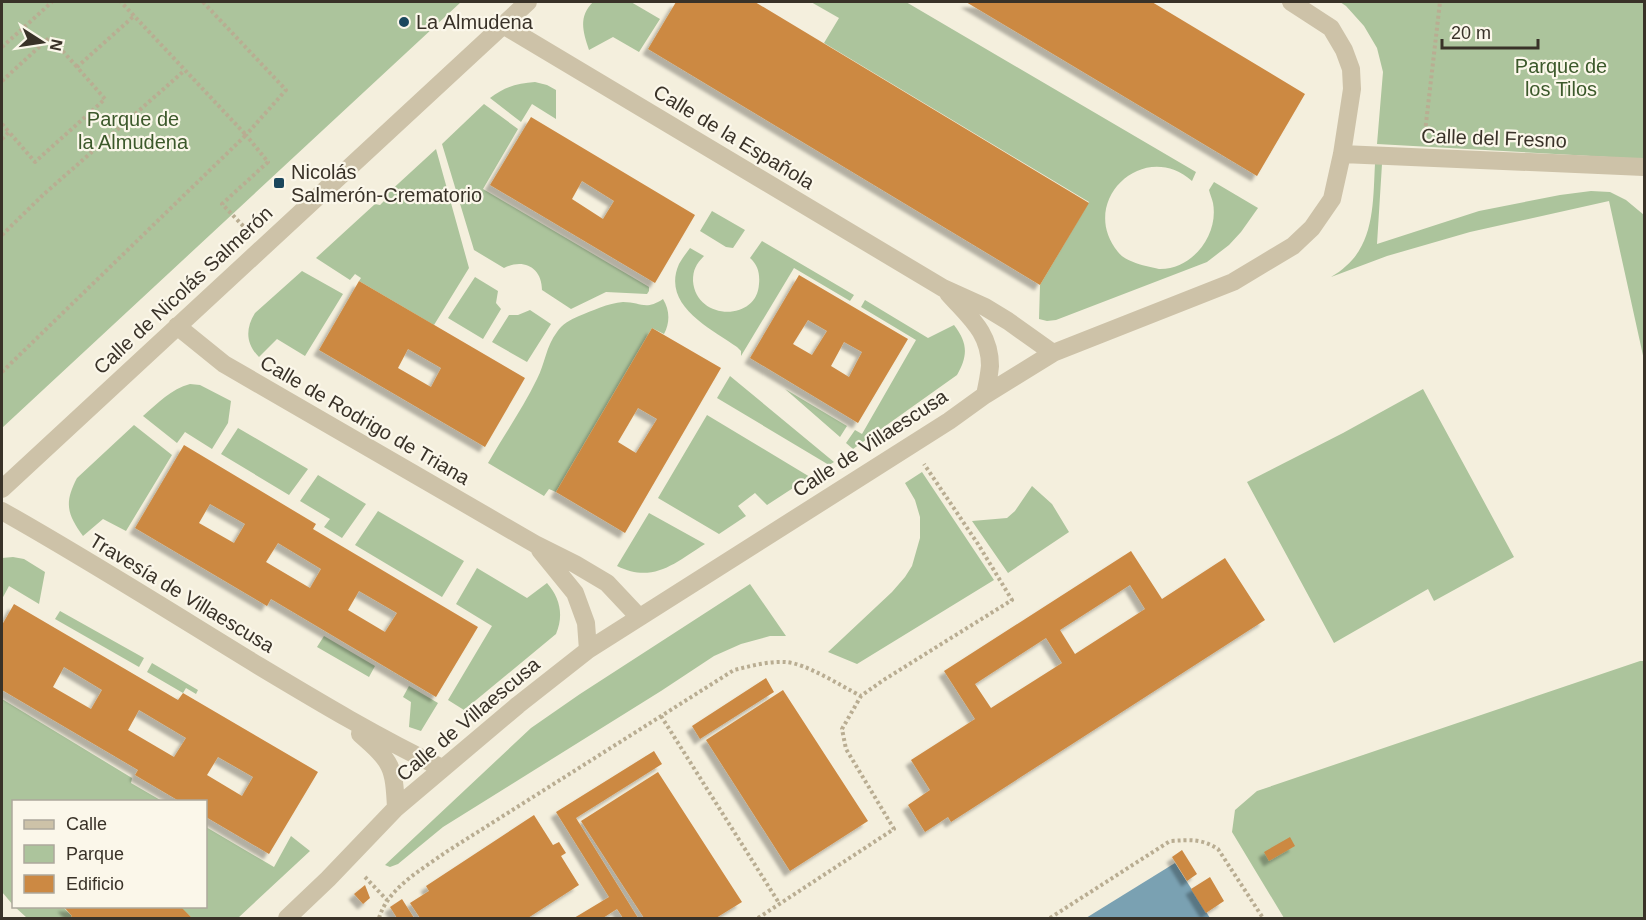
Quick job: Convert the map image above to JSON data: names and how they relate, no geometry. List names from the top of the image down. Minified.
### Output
{"streets":{"street":["Calle de la Española","Calle del Fresno","Calle de Nicolás Salmerón","Calle de Rodrigo de Triana","Calle de Villaescusa","Travesía de Villaescusa"]},"crossings":[["Calle de la Española","Calle de Nicolás Salmerón"],["Calle de la Española","Calle de Villaescusa"],["Calle del Fresno","Calle de Villaescusa"],["Calle de Nicolás Salmerón","Calle de Rodrigo de Triana"],["Calle de Rodrigo de Triana","Calle de Villaescusa"],["Calle de Villaescusa","Travesía de Villaescusa"]],"parks":["Parque de los Tilos","Parque de la Almudena"],"places":{"other":["La Almudena"],"transit":["Nicolás Salmerón-Crematorio"]},"legend":["Calle","Parque","Edificio"],"scale_bar":"20 m","north":"right"}
